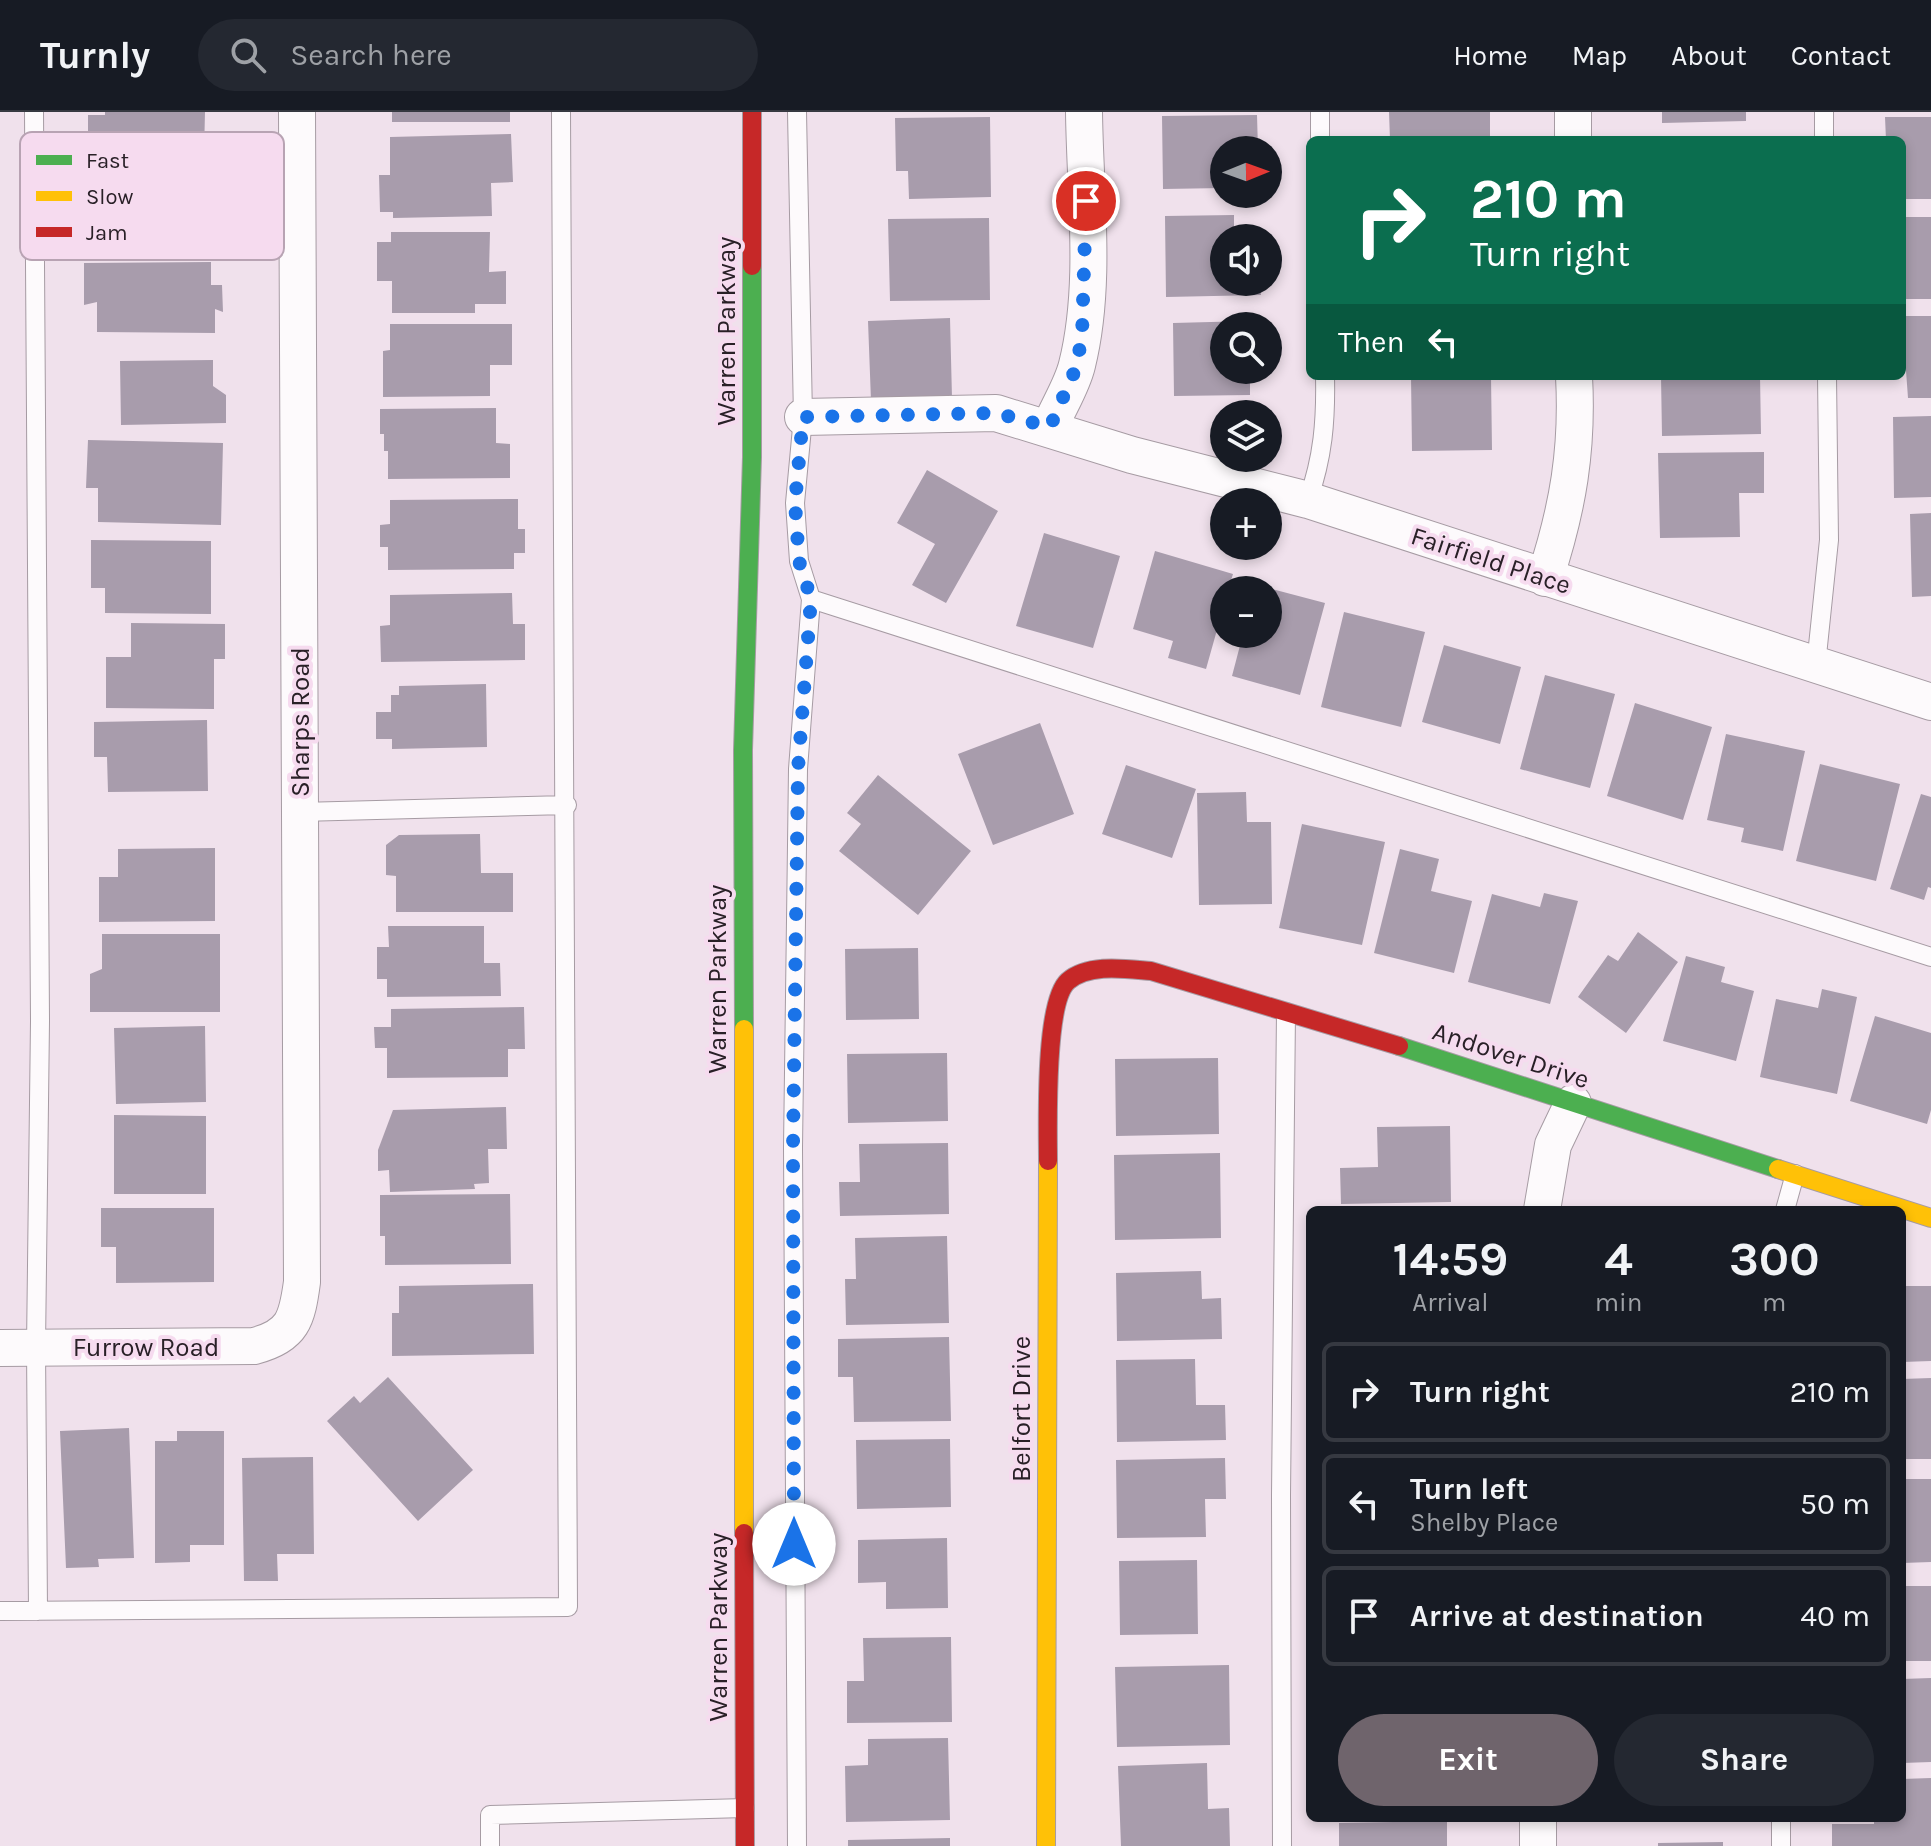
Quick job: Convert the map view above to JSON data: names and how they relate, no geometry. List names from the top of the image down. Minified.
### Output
{"streets":{"street":["Warren Parkway","Fairfield Place","Sharps Road","Andover Drive","Furrow Road","Belfort Drive"]},"crossings":[["Sharps Road","Furrow Road"],["Andover Drive","Belfort Drive"]],"legend":["Fast","Slow","Jam"],"north":"right","page":{"header":"Turnly","search":"Search here","nav":["Home","Map","About","Contact"],"map_buttons":["+","−"],"turn":["210 m","Turn right"],"then":"Then","eta":["14:59","Arrival","4","min","300","m"],"list":[{"name":"Turn right","value":"210 m"},{"name":"Turn left","note":"Shelby Place","value":"50 m"},{"name":"Arrive at destination","value":"40 m"}],"buttons":["Exit","Share"]}}
